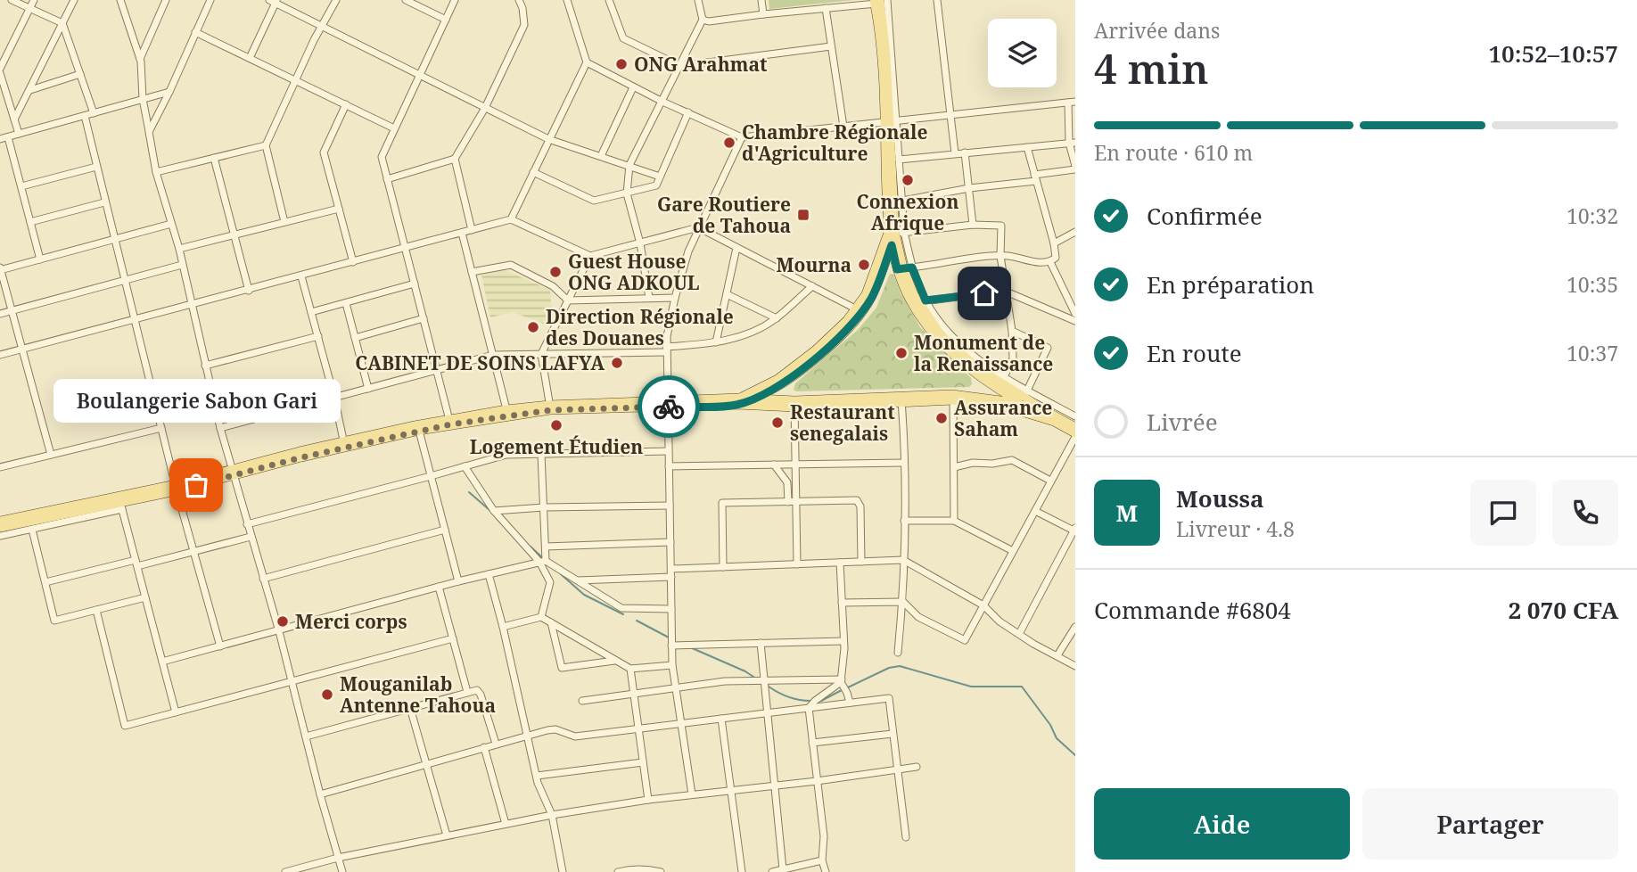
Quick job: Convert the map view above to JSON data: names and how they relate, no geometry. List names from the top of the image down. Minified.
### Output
{"places":{"other":["ONG Arahmat","Chambre Régionale d'Agriculture","Connexion Afrique","Mourna","Guest House ONG ADKOUL","Direction Régionale des Douanes","Monument de la Renaissance","CABINET DE SOINS LAFYA","Assurance Saham","Restaurant senegalais","Logement Étudien","Boulangerie Sabon Gari","Merci corps","Mouganilab Antenne Tahoua"],"transit":["Gare Routiere de Tahoua"]},"page":{"heading":["4 min","Arrivée dans","10:52–10:57"],"panel":["Moussa","Livreur · 4.8","Commande #6804","2 070 CFA"],"bar":"En route · 610 m","list":[["Confirmée","10:32"],["En préparation","10:35"],["En route","10:37"],"Livrée"],"bubble":"Boulangerie Sabon Gari","round":"M","buttons":["Aide","Partager"]}}
